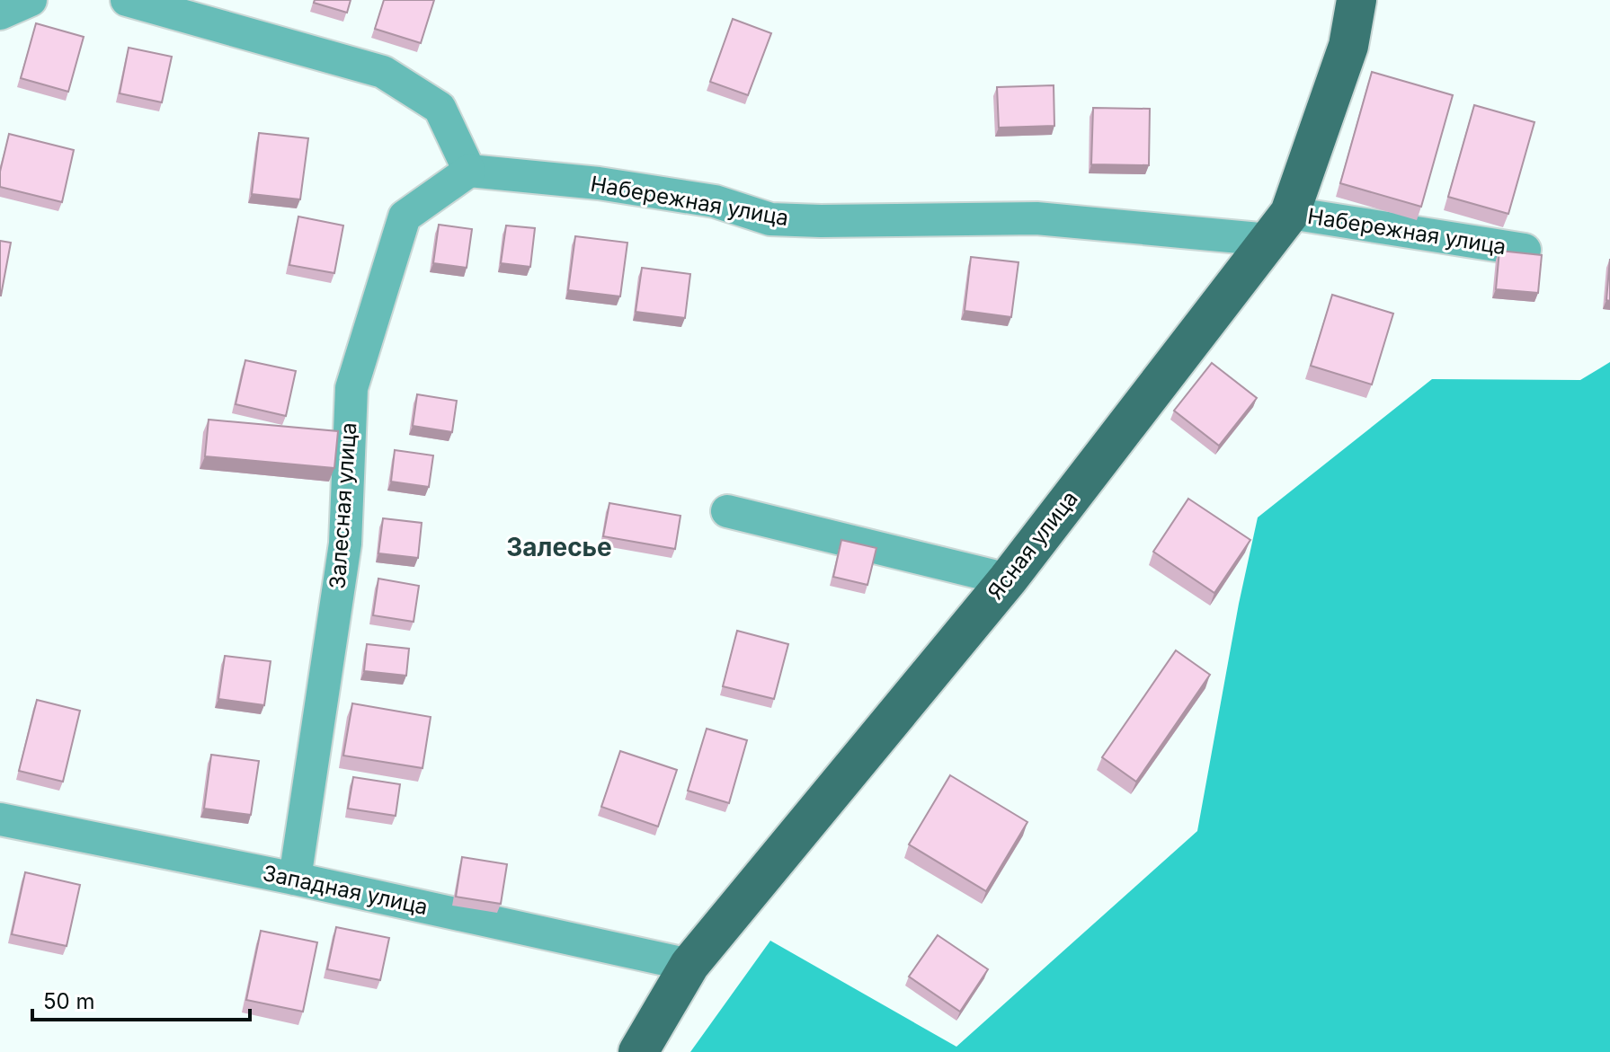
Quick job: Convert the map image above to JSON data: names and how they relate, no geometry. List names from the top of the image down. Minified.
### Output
{"streets":{"main road":["Ясная улица"],"street":["Набережная улица","Залесная улица","Западная улица"]},"crossings":[["Набережная улица","Залесная улица"],["Набережная улица","Ясная улица"],["Залесная улица","Западная улица"],["Ясная улица","Западная улица"]],"districts":["Залесье"],"scale_bar":"50 m"}
